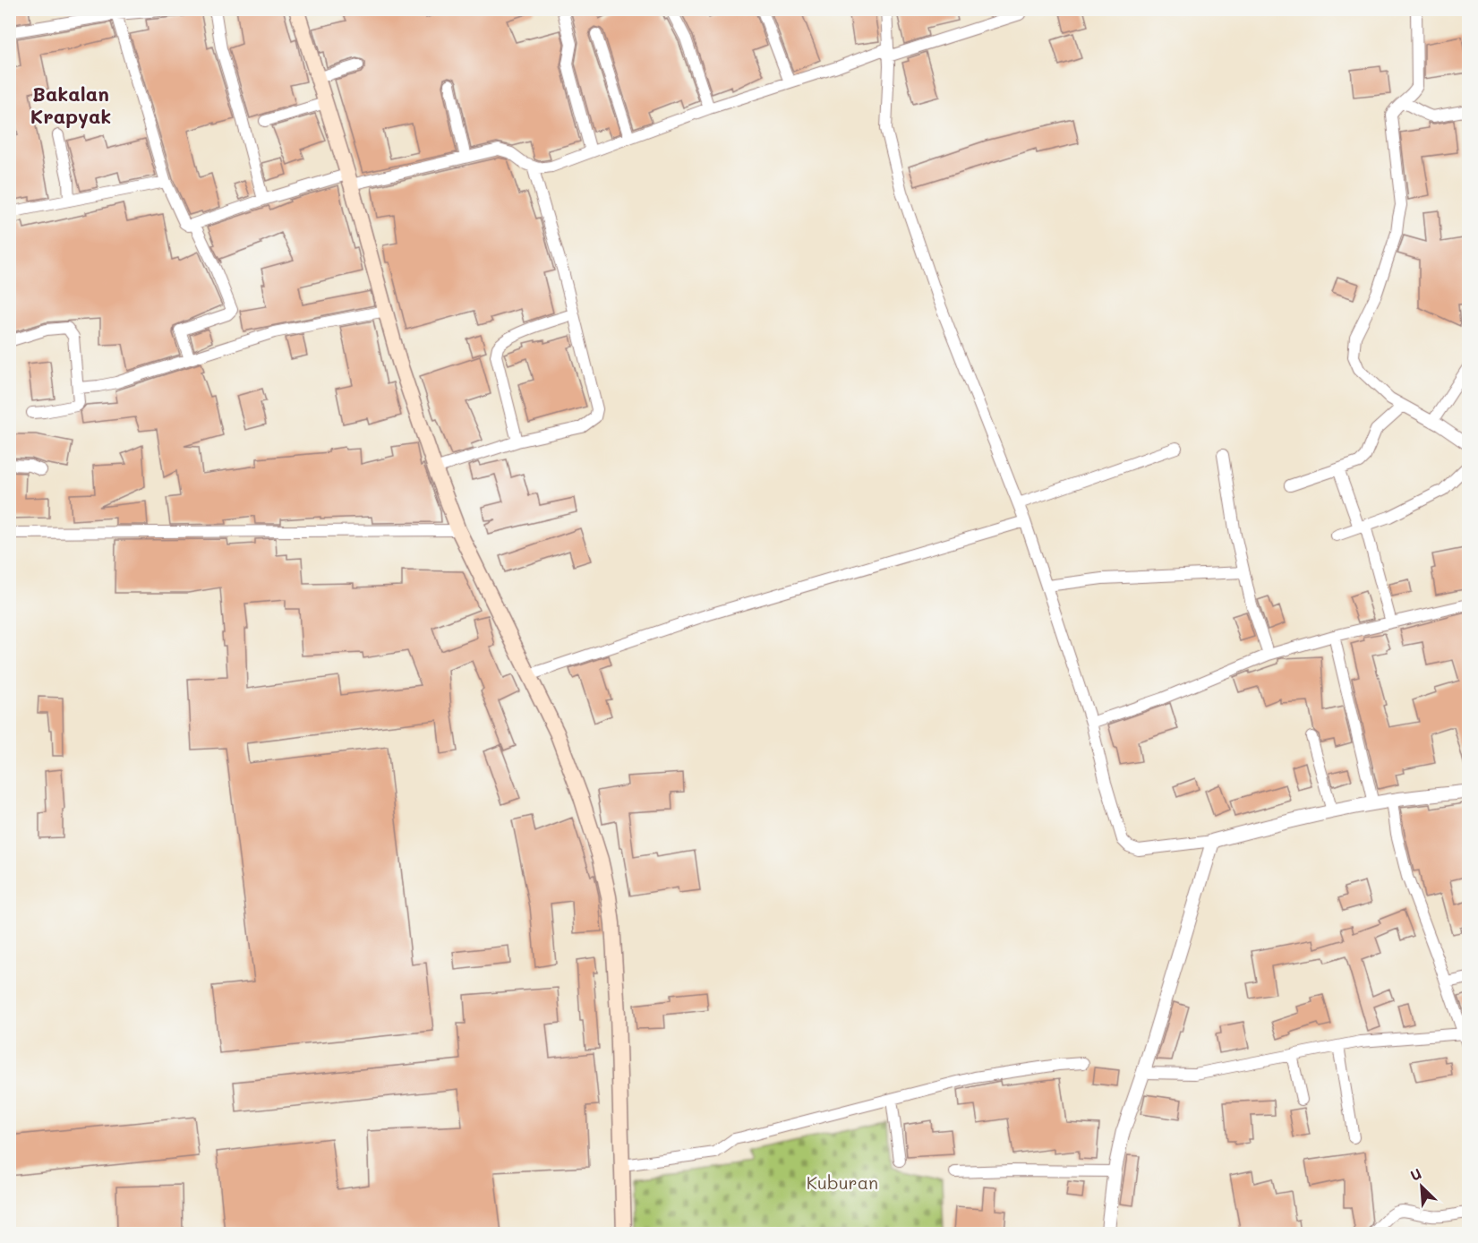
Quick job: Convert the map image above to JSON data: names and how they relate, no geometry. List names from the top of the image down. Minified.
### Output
{"districts":["Bakalan Krapyak"],"parks":["Kuburan"],"north":"top left"}
